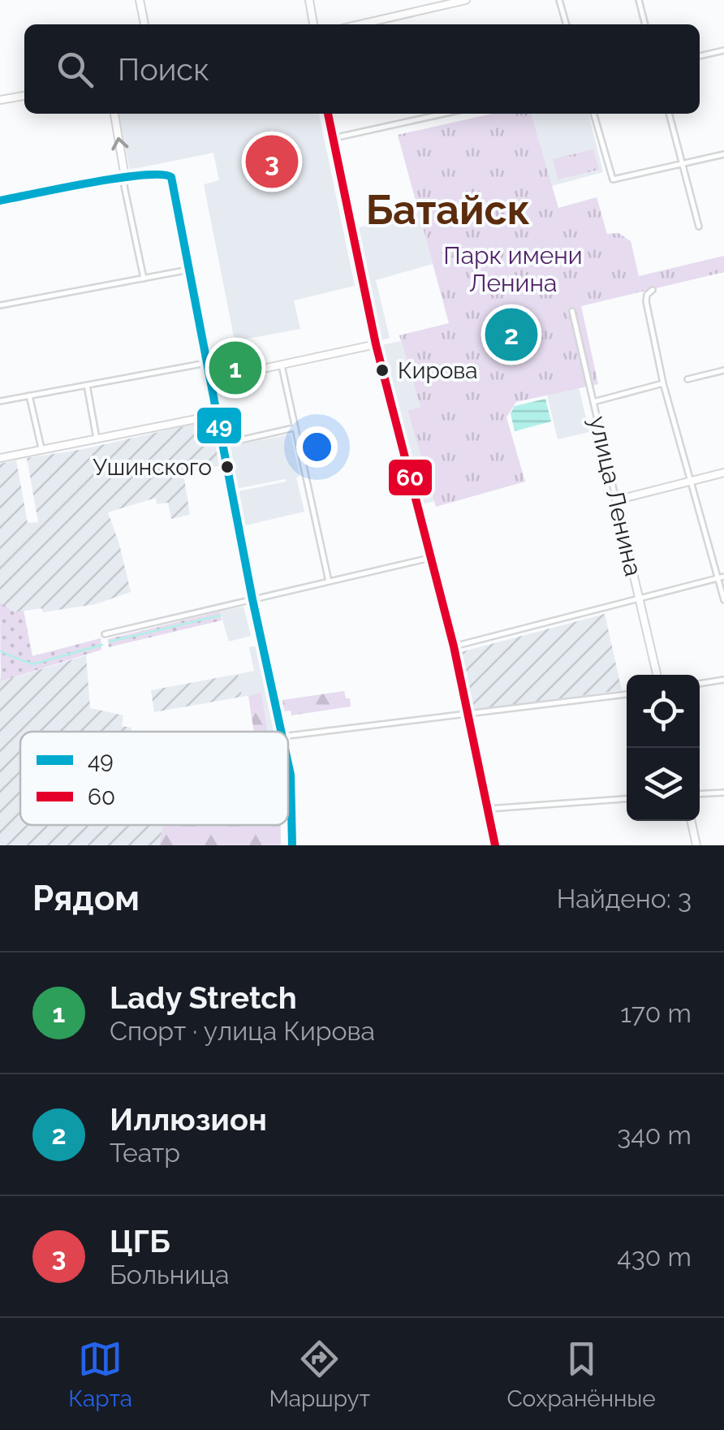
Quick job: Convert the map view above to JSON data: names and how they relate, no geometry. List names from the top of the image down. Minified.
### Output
{"streets":{"street":["улица Ленина"]},"districts":["Батайск"],"parks":["Парк имени Ленина"],"places":["Кирова","Ушинского"],"lines":["transit line 60","transit line 49"],"legend":["49","60"],"page":{"search":"Поиск","pins":["3","2","1"],"heading":["Рядом","Найдено: 3"],"list":[{"mark":"1","name":"Lady Stretch","note":"Спорт · улица Кирова","value":"170 m"},{"mark":"2","name":"Иллюзион","note":"Театр","value":"340 m"},{"mark":"3","name":"ЦГБ","note":"Больница","value":"430 m"}],"nav":["Карта","Маршрут","Сохранённые"]}}
